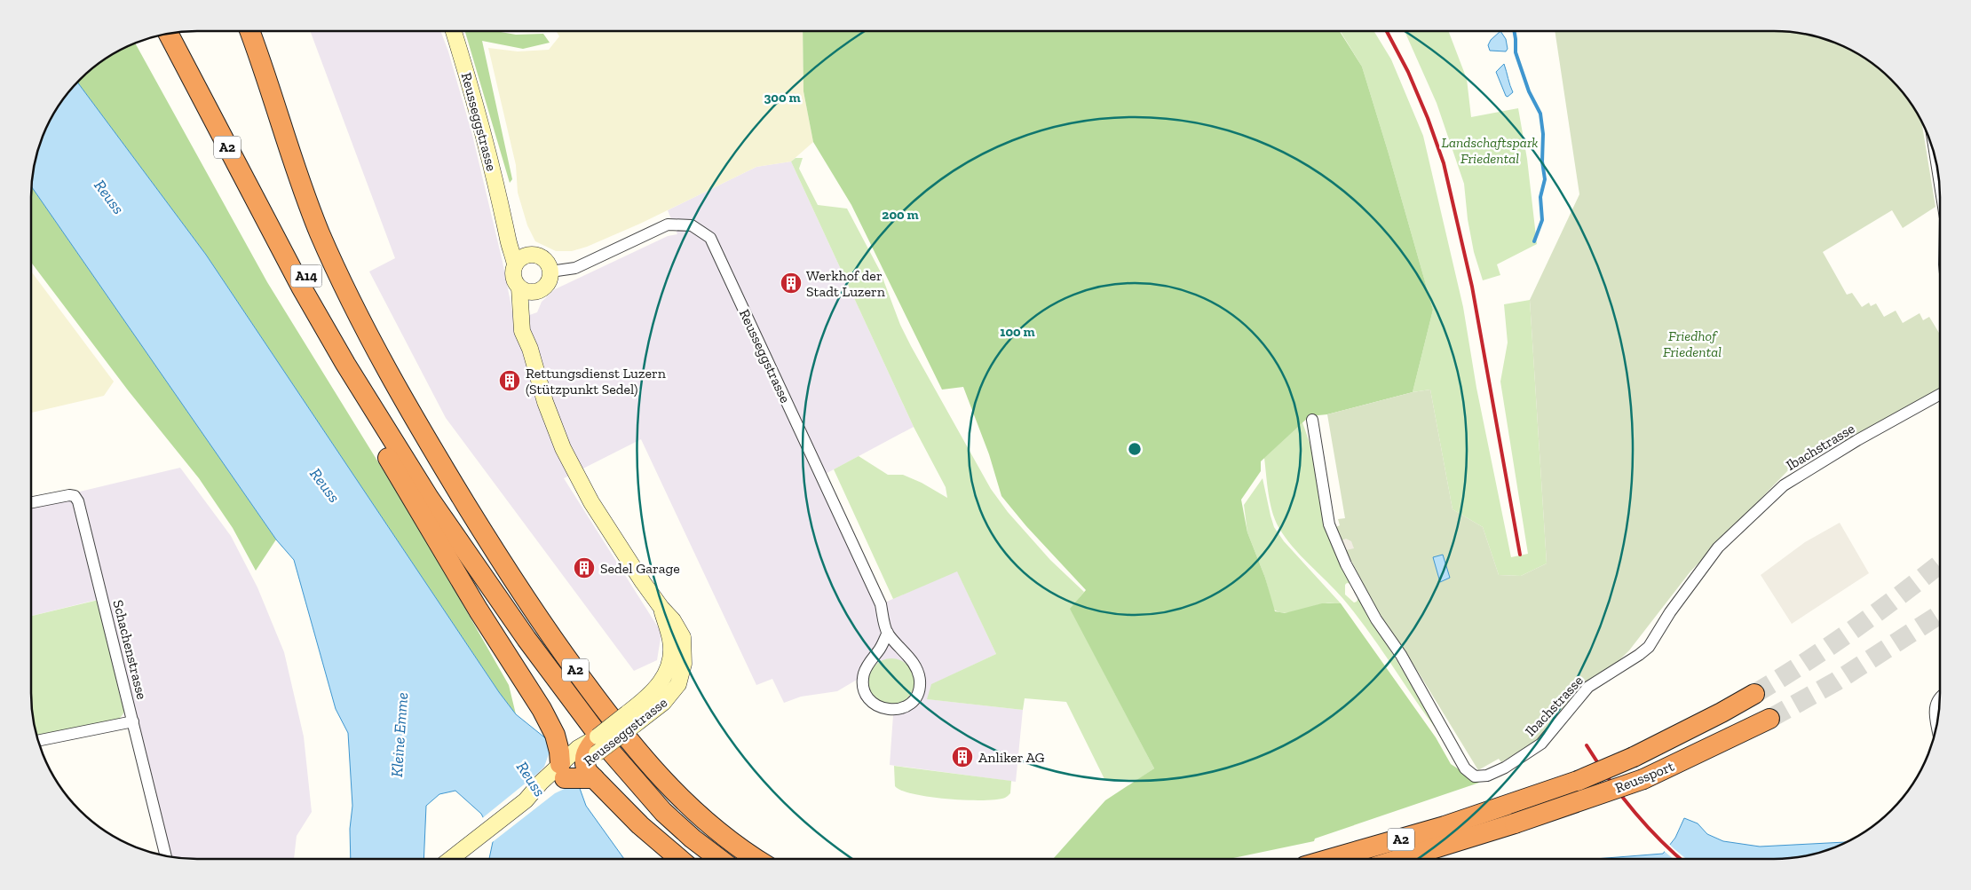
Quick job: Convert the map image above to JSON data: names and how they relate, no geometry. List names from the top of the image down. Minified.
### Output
{"streets":{"highway":["A2","A14","Reussport"],"main road":["Reusseggstrasse"],"street":["Ibachstrasse","Schachenstrasse"]},"crossings":[["A2","A14"]],"water":["Reuss","Kleine Emme"],"parks":["Landschaftspark Friedental","Friedhof Friedental"],"places":{"building":["Werkhof der Stadt Luzern","Rettungsdienst Luzern (Stützpunkt Sedel)","Sedel Garage","Anliker AG"]},"rings":["300 m","200 m","100 m"]}
